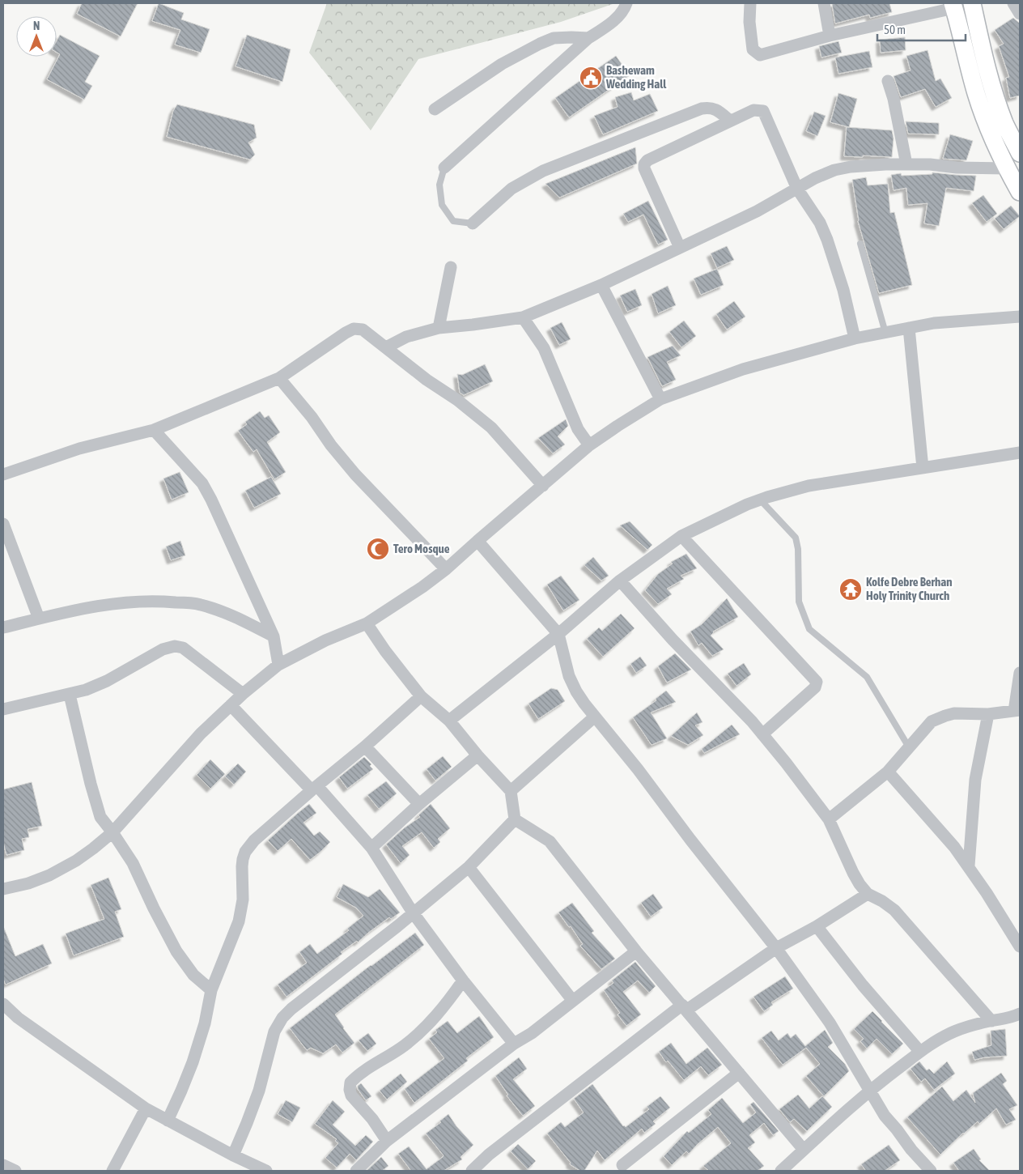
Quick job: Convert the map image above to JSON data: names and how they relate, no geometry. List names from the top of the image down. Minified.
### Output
{"places":{"public building":["Bashewam Wedding Hall"],"mosque":["Tero Mosque"],"temple":["Kolfe Debre Berhan Holy Trinity Church"]},"scale_bar":"50 m","north":"top"}
